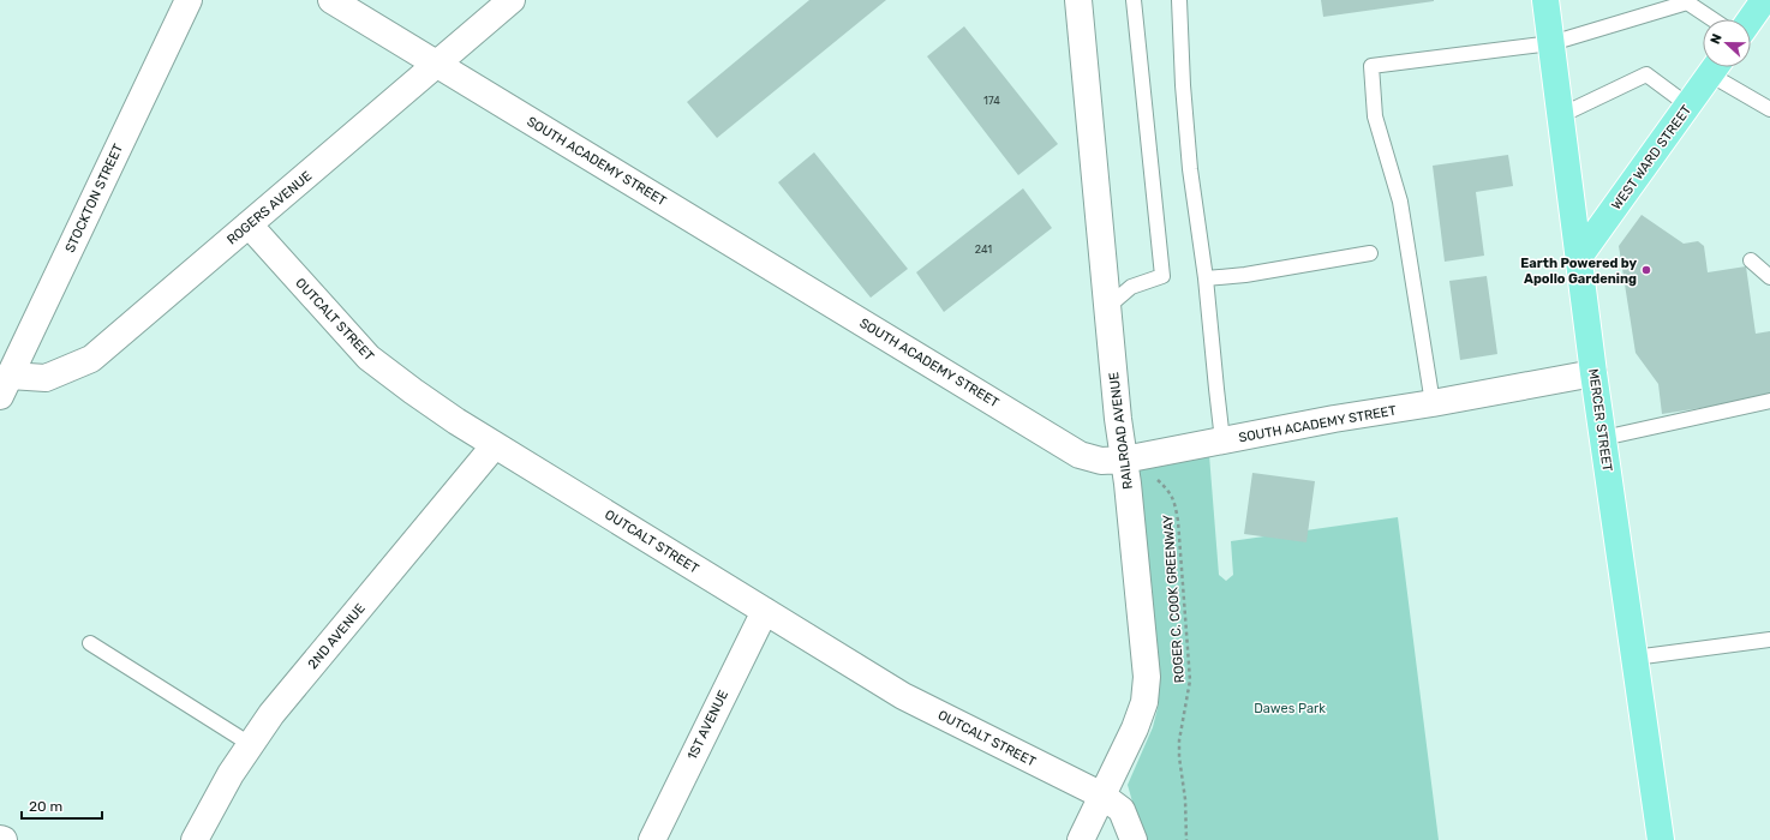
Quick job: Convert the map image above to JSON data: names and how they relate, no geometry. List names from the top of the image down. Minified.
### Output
{"streets":{"main road":["WEST WARD STREET","MERCER STREET"],"street":["SOUTH ACADEMY STREET","STOCKTON STREET","ROGERS AVENUE","OUTCALT STREET","RAILROAD AVENUE","2ND AVENUE","1ST AVENUE"],"path":["ROGER C. COOK GREENWAY"]},"crossings":[["WEST WARD STREET","MERCER STREET"],["SOUTH ACADEMY STREET","ROGERS AVENUE"],["SOUTH ACADEMY STREET","MERCER STREET"],["SOUTH ACADEMY STREET","RAILROAD AVENUE"],["STOCKTON STREET","ROGERS AVENUE"],["ROGERS AVENUE","OUTCALT STREET"],["OUTCALT STREET","RAILROAD AVENUE"],["OUTCALT STREET","2ND AVENUE"],["OUTCALT STREET","1ST AVENUE"]],"parks":["Dawes Park"],"places":["Earth Powered by Apollo Gardening"],"house_numbers":["174","241"],"scale_bar":"20 m","north":"left"}
